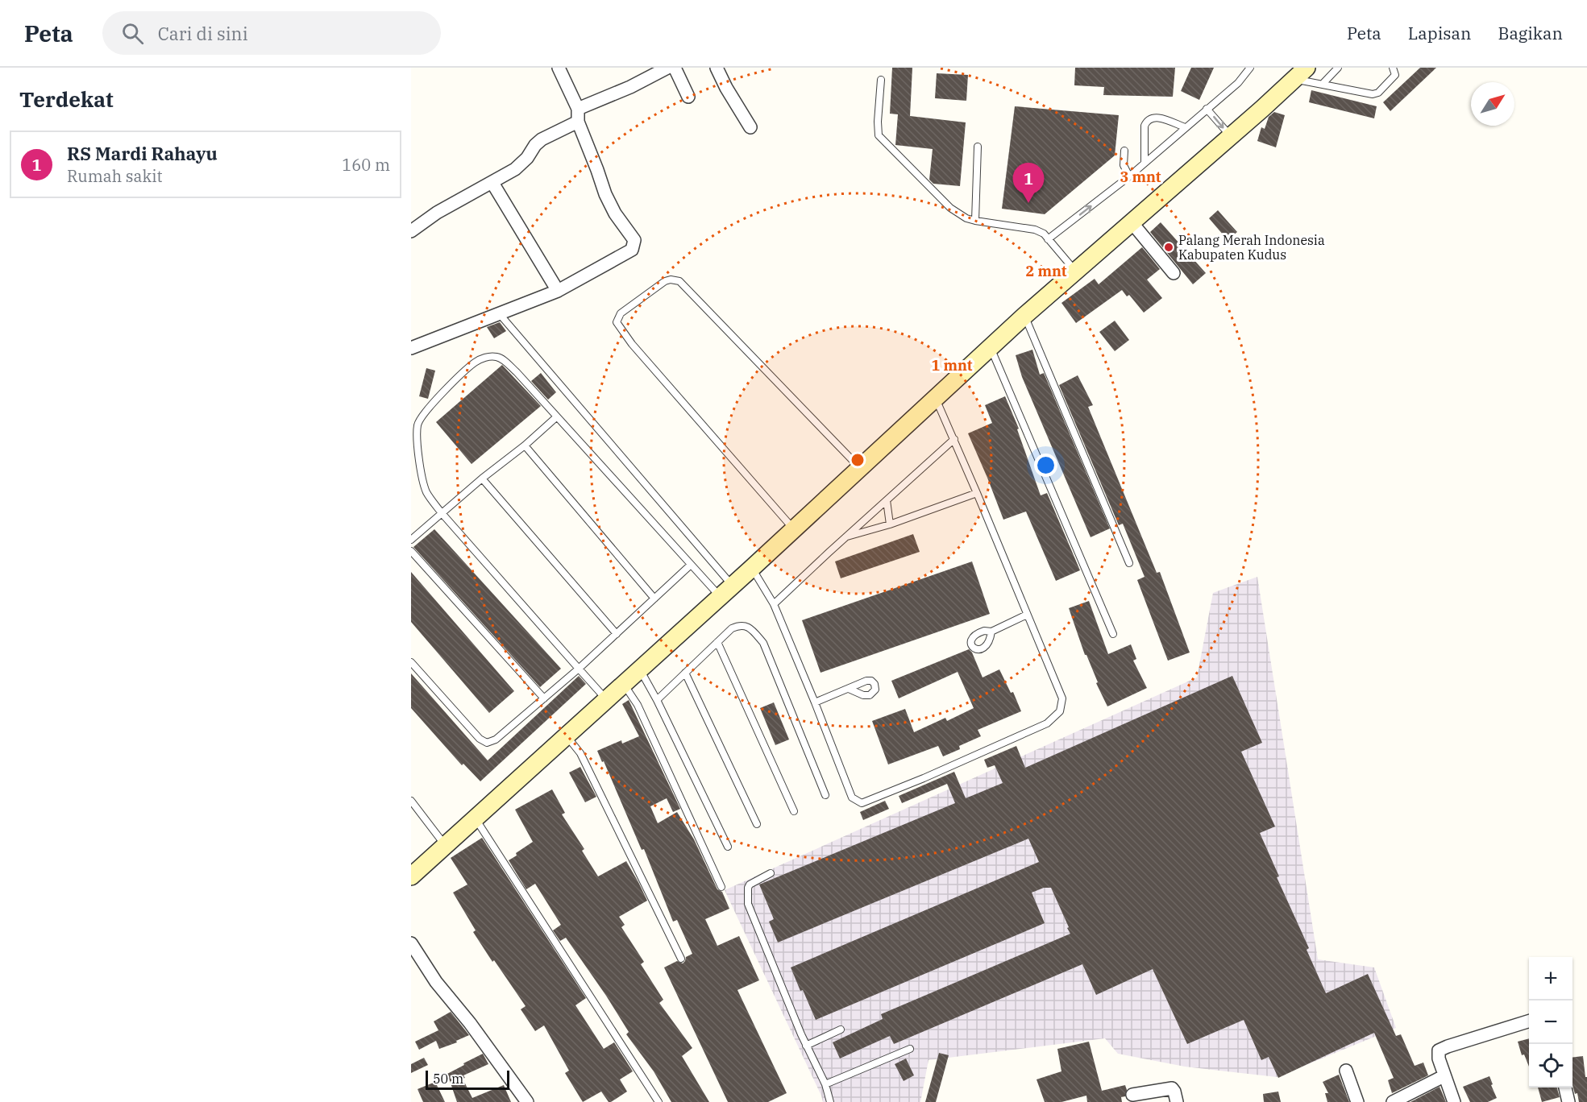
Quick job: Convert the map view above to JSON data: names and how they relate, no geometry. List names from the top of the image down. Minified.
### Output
{"places":["Palang Merah Indonesia Kabupaten Kudus"],"scale_bar":"50 m","north":"top right","page":{"header":"Peta","search":"Cari di sini","nav":["Peta","Lapisan","Bagikan"],"heading":"Terdekat","list":[{"mark":"1","name":"RS Mardi Rahayu","note":"Rumah sakit","value":"160 m"}],"pins":"1","map_buttons":["+","−"],"scale":"50 m"},"rings":["3 mnt","2 mnt","1 mnt"]}
